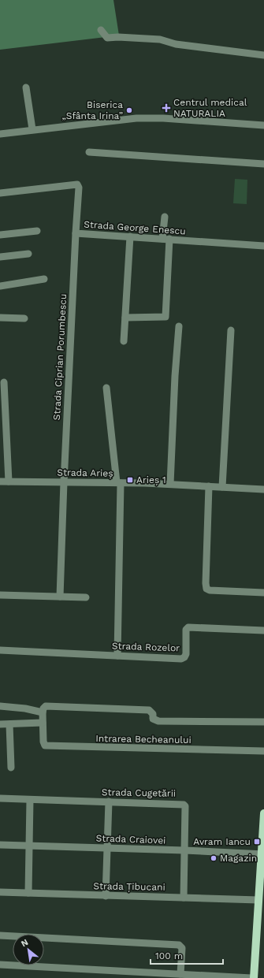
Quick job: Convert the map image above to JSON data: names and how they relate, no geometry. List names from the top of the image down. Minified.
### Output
{"streets":{"street":["Strada George Enescu","Strada Ciprian Porumbescu","Strada Arieș","Strada Rozelor","Intrarea Becheanului","Strada Cugetării","Strada Craiovei","Strada Țibucani"]},"crossings":[["Strada George Enescu","Strada Ciprian Porumbescu"],["Strada Ciprian Porumbescu","Strada Arieș"],["Strada Cugetării","Strada Craiovei"],["Strada Cugetării","Strada Țibucani"]],"places":{"health":["Centrul medical NATURALIA"],"other":["Biserica „Sfânta Irina”","Magazin"],"transit":["Arieș 1","Avram Iancu"]},"scale_bar":"100 m","north":"top left"}
